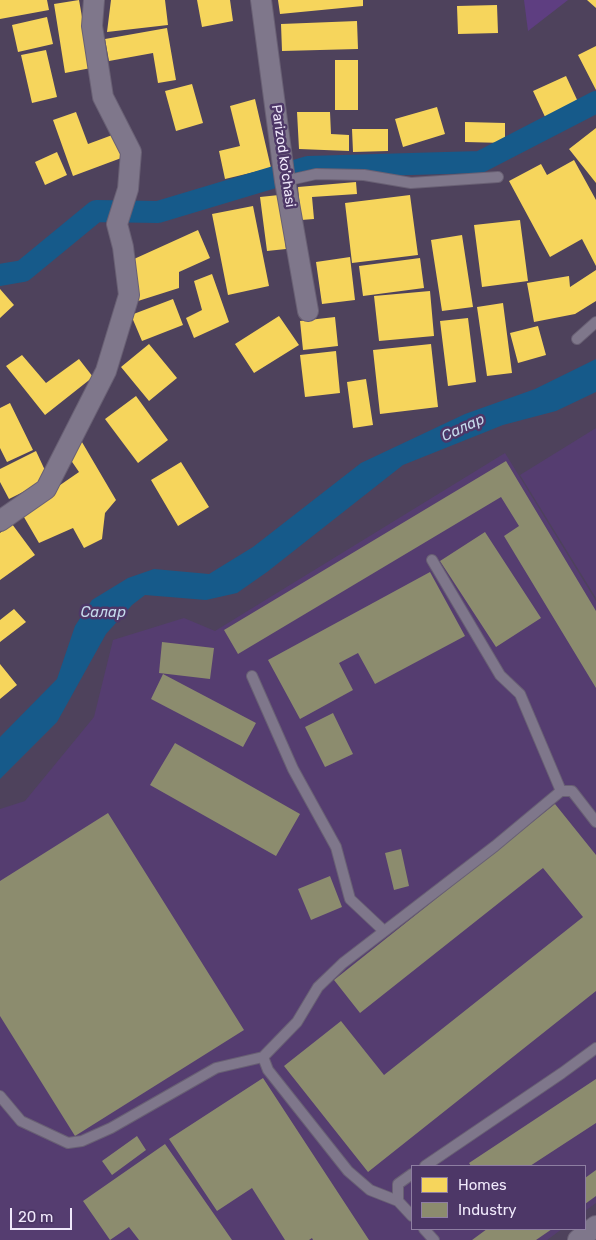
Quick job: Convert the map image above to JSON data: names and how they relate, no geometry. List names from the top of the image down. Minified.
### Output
{"streets":{"street":["Parizod ko'chasi"]},"water":["Салар"],"legend":["Homes","Industry"],"scale_bar":"20 m"}
